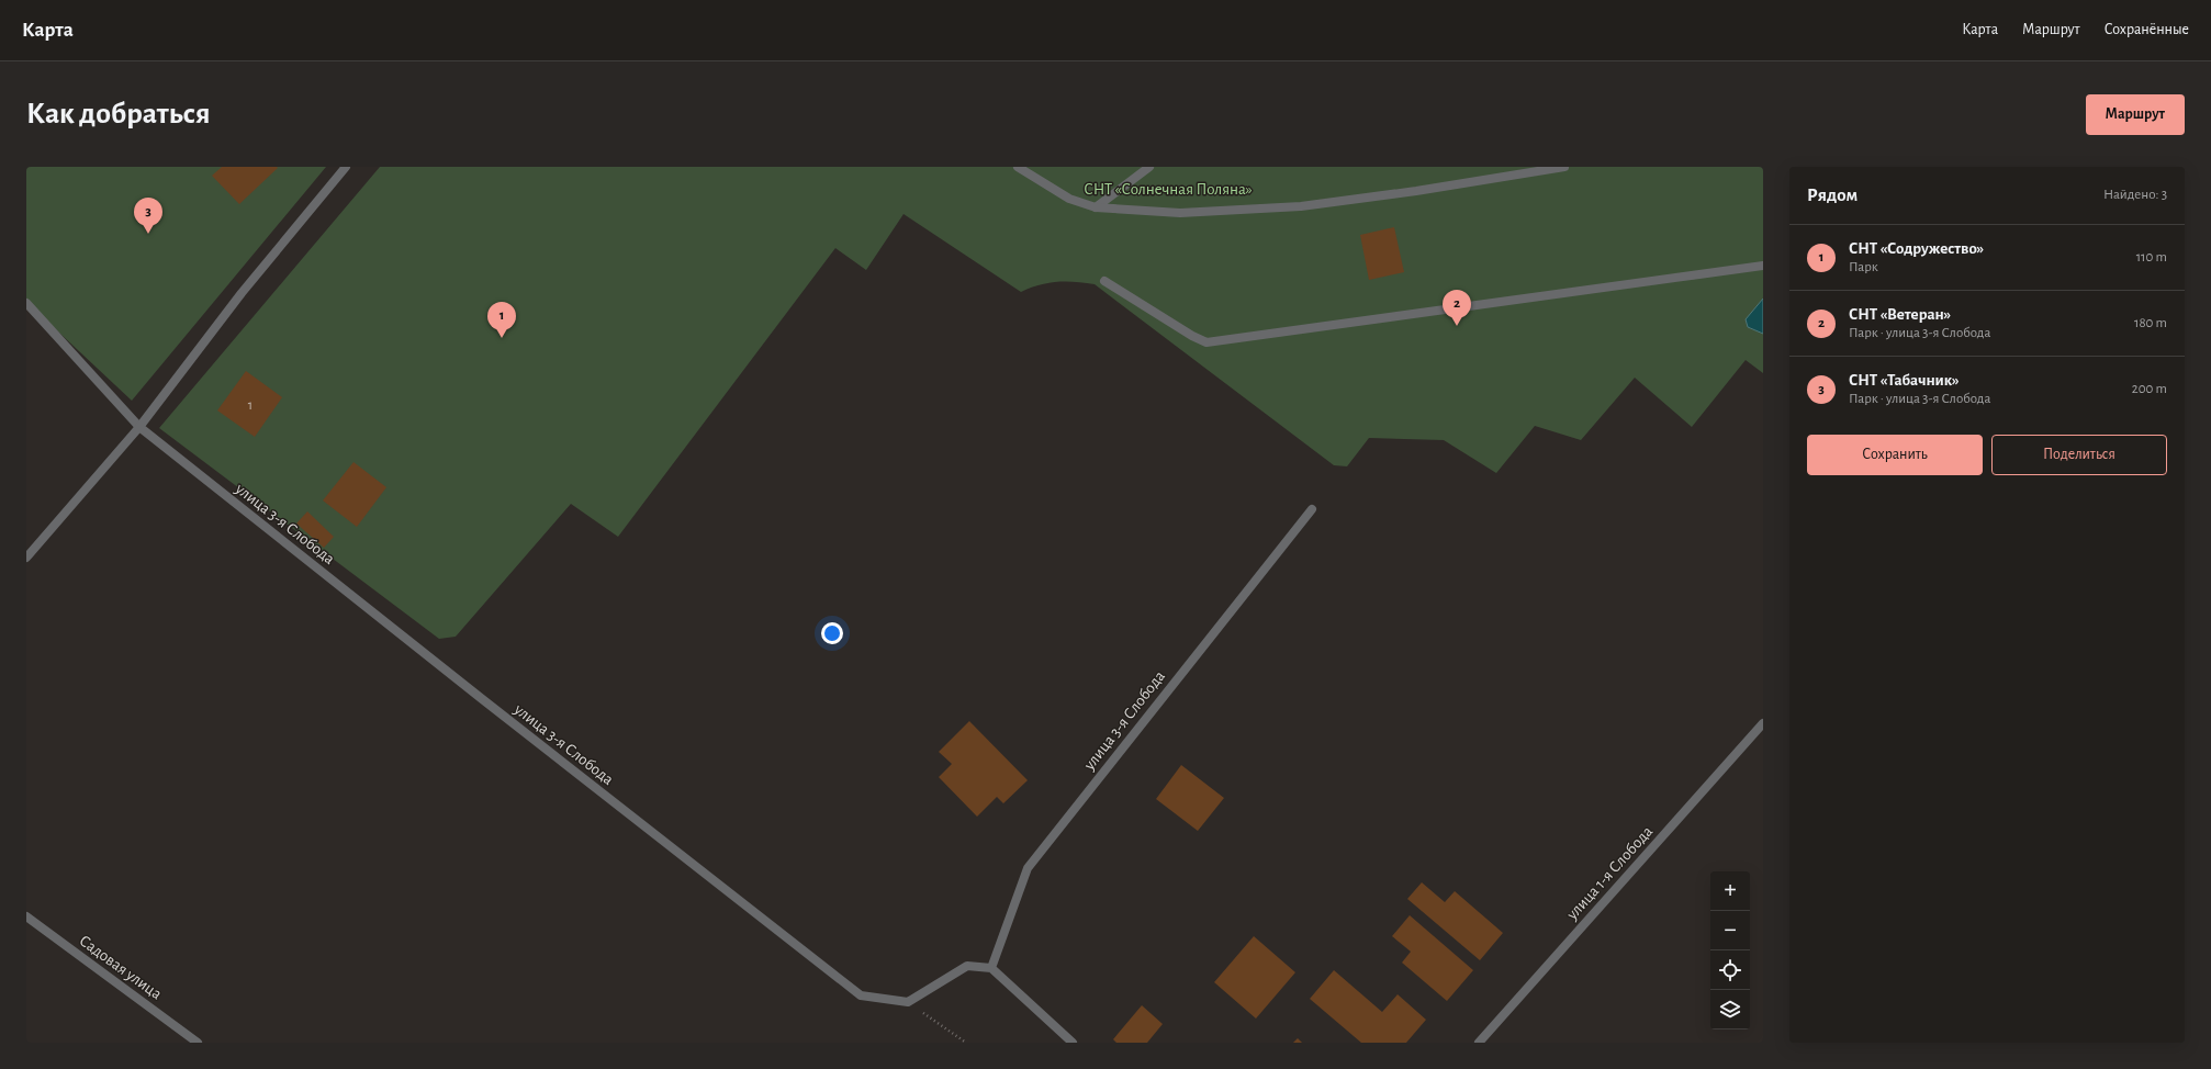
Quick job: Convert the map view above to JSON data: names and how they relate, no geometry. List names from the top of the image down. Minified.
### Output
{"streets":{"street":["улица 3-я Слобода","улица 1-я Слобода","Садовая улица"]},"parks":["СНТ «Солнечная Поляна»"],"house_numbers":["1"],"page":{"header":"Карта","nav":["Карта","Маршрут","Сохранённые"],"buttons":["Маршрут",["Сохранить","Поделиться"]],"title":"Как добраться","heading":["Рядом","Найдено: 3"],"pins":["3","2","1"],"list":[{"mark":"1","name":"СНТ «Содружество»","note":"Парк","value":"110 m"},{"mark":"2","name":"СНТ «Ветеран»","note":"Парк · улица 3-я Слобода","value":"180 m"},{"mark":"3","name":"СНТ «Табачник»","note":"Парк · улица 3-я Слобода","value":"200 m"}],"map_buttons":["+","−"]}}
